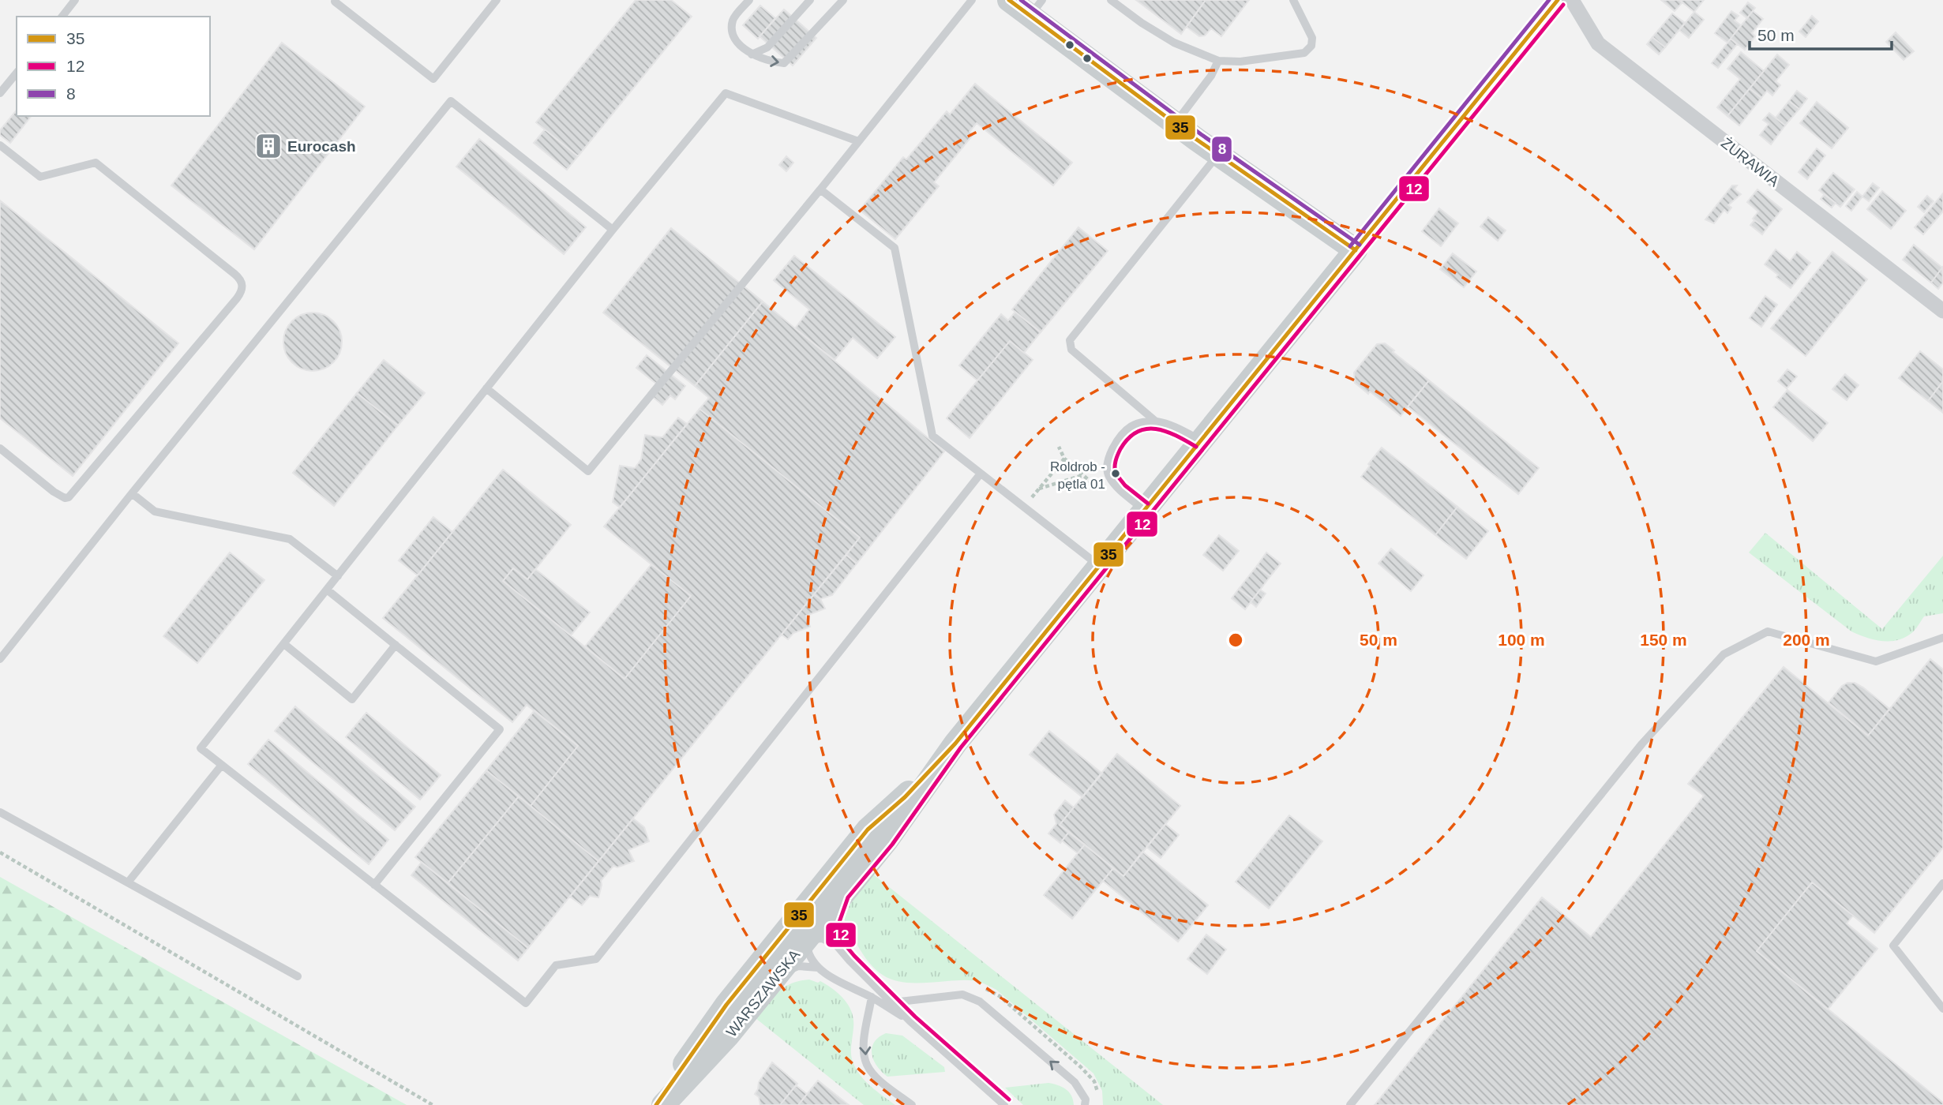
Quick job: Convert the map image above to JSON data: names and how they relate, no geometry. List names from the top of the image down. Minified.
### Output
{"streets":{"main road":["WARSZAWSKA"],"street":["ŻURAWIA"]},"places":{"building":["Eurocash"],"other":["Roldrob - pętla 01"]},"lines":["transit line 35","transit line 8","transit line 12"],"legend":["35","12","8"],"scale_bar":"50 m","rings":["50 m","100 m","150 m","200 m"]}
